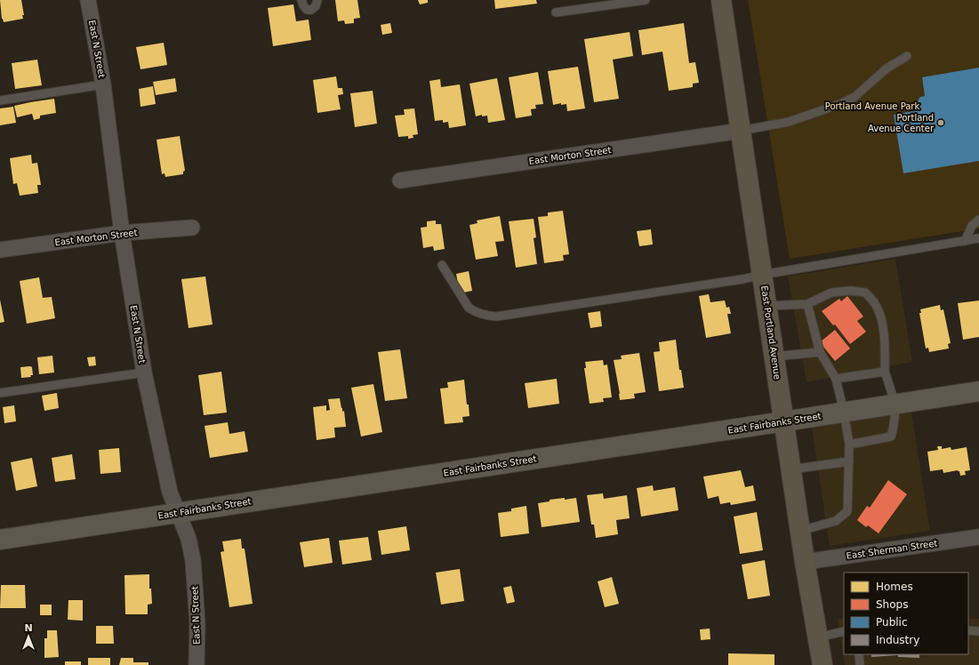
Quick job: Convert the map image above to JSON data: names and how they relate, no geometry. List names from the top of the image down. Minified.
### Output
{"streets":{"main road":["East Portland Avenue"],"street":["East N Street","East Morton Street","East Fairbanks Street","East Sherman Street"]},"crossings":[["East N Street","East Morton Street"],["East N Street","East Fairbanks Street"],["East Morton Street","East Portland Avenue"],["East Portland Avenue","East Fairbanks Street"],["East Portland Avenue","East Sherman Street"]],"parks":["Portland Avenue Park"],"places":["Portland Avenue Center"],"legend":["Homes","Shops","Public","Industry"],"north":"top"}
